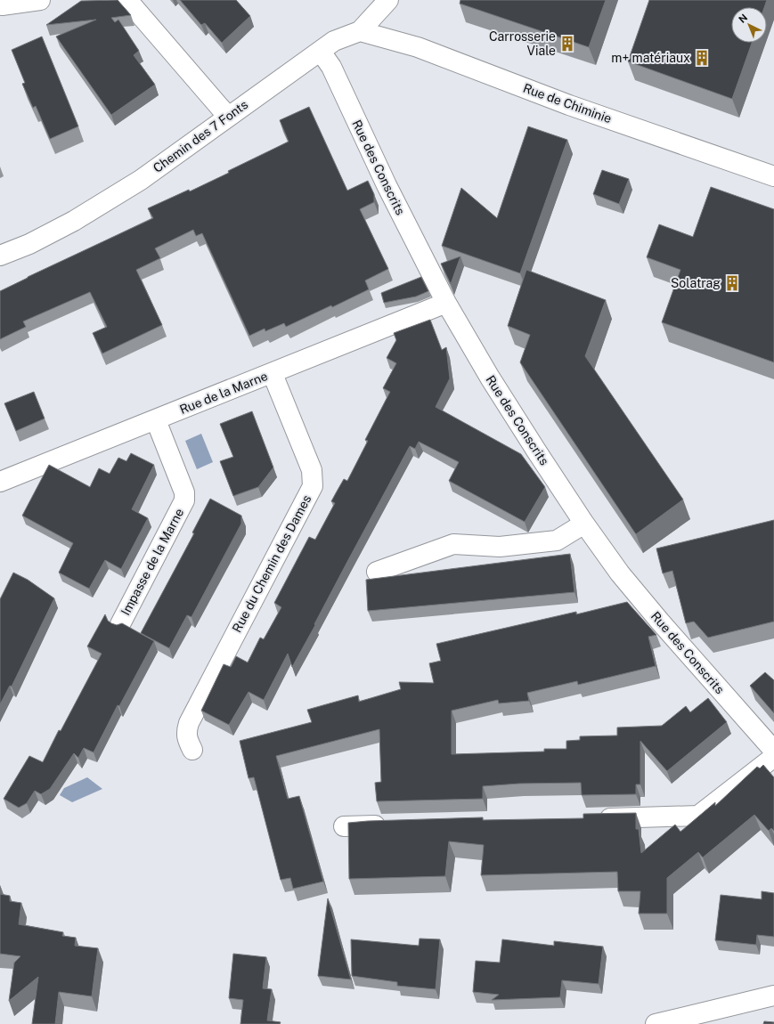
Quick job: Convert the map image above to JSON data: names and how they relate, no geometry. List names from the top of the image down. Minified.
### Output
{"streets":{"street":["Rue de Chiminie","Chemin des 7 Fonts","Rue des Conscrits","Rue de la Marne","Impasse de la Marne","Rue du Chemin des Dames"]},"crossings":[["Rue de Chiminie","Chemin des 7 Fonts"],["Chemin des 7 Fonts","Rue des Conscrits"],["Rue des Conscrits","Rue de la Marne"],["Rue de la Marne","Impasse de la Marne"],["Rue de la Marne","Rue du Chemin des Dames"]],"places":{"building":["Carrosserie Viale","m+ matériaux","Solatrag"]},"north":"top left"}
